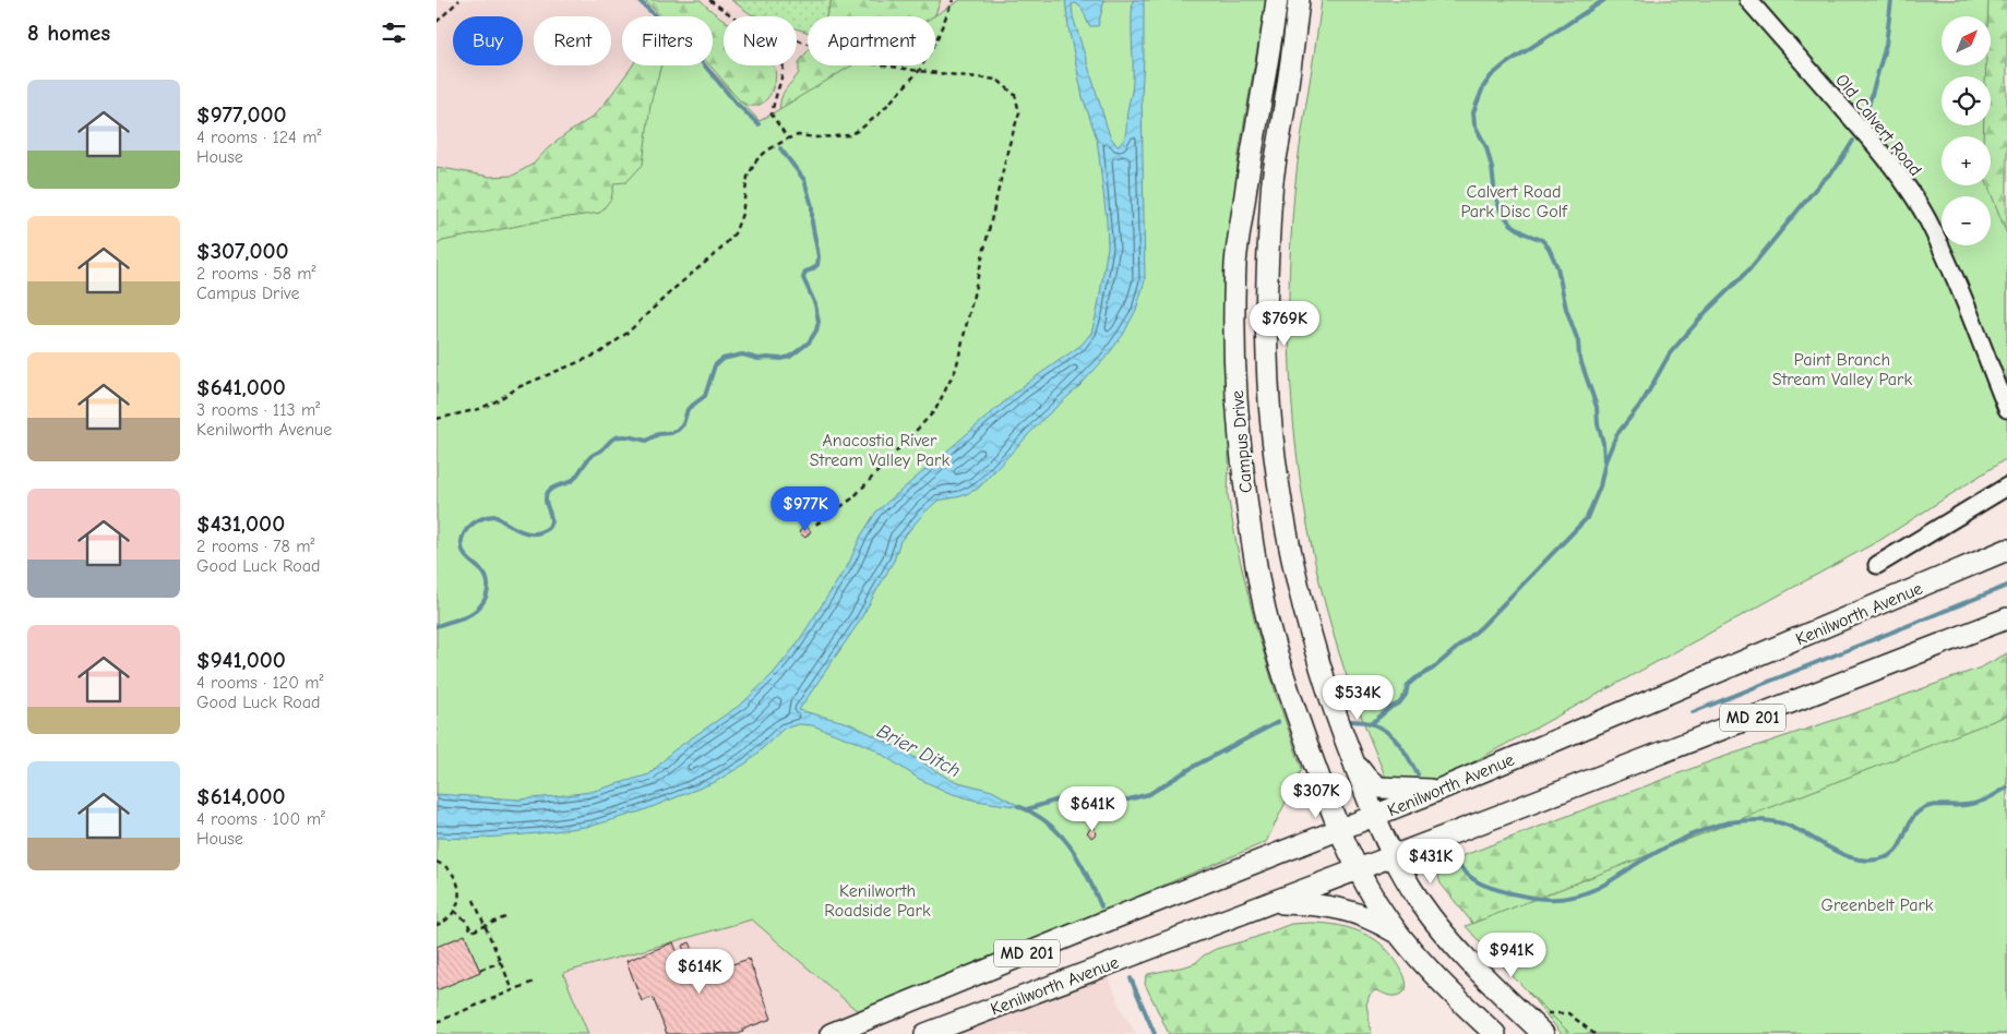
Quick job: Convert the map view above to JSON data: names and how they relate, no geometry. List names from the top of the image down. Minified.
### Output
{"streets":{"main road":["Campus Drive","Kenilworth Avenue","MD 201"],"street":["Old Calvert Road"]},"crossings":[["Campus Drive","Kenilworth Avenue"]],"water":["Brier Ditch"],"parks":["Calvert Road Park Disc Golf","Paint Branch Stream Valley Park","Anacostia River Stream Valley Park","Kenilworth Roadside Park","Greenbelt Park"],"north":"top right","page":{"heading":"8 homes","map_buttons":["+","−"],"chip":["Buy","Rent","Filters","New","Apartment"],"list":[{"name":"$977,000","note":"4 rooms · 124 m² · House"},{"name":"$307,000","note":"2 rooms · 58 m² · Campus Drive"},{"name":"$641,000","note":"3 rooms · 113 m² · Kenilworth Avenue"},{"name":"$431,000","note":"2 rooms · 78 m² · Good Luck Road"},{"name":"$941,000","note":"4 rooms · 120 m² · Good Luck Road"},{"name":"$614,000","note":"4 rooms · 100 m² · House"}],"price":["$769K","$977K","$534K","$307K","$641K","$431K","$941K","$614K"]}}
